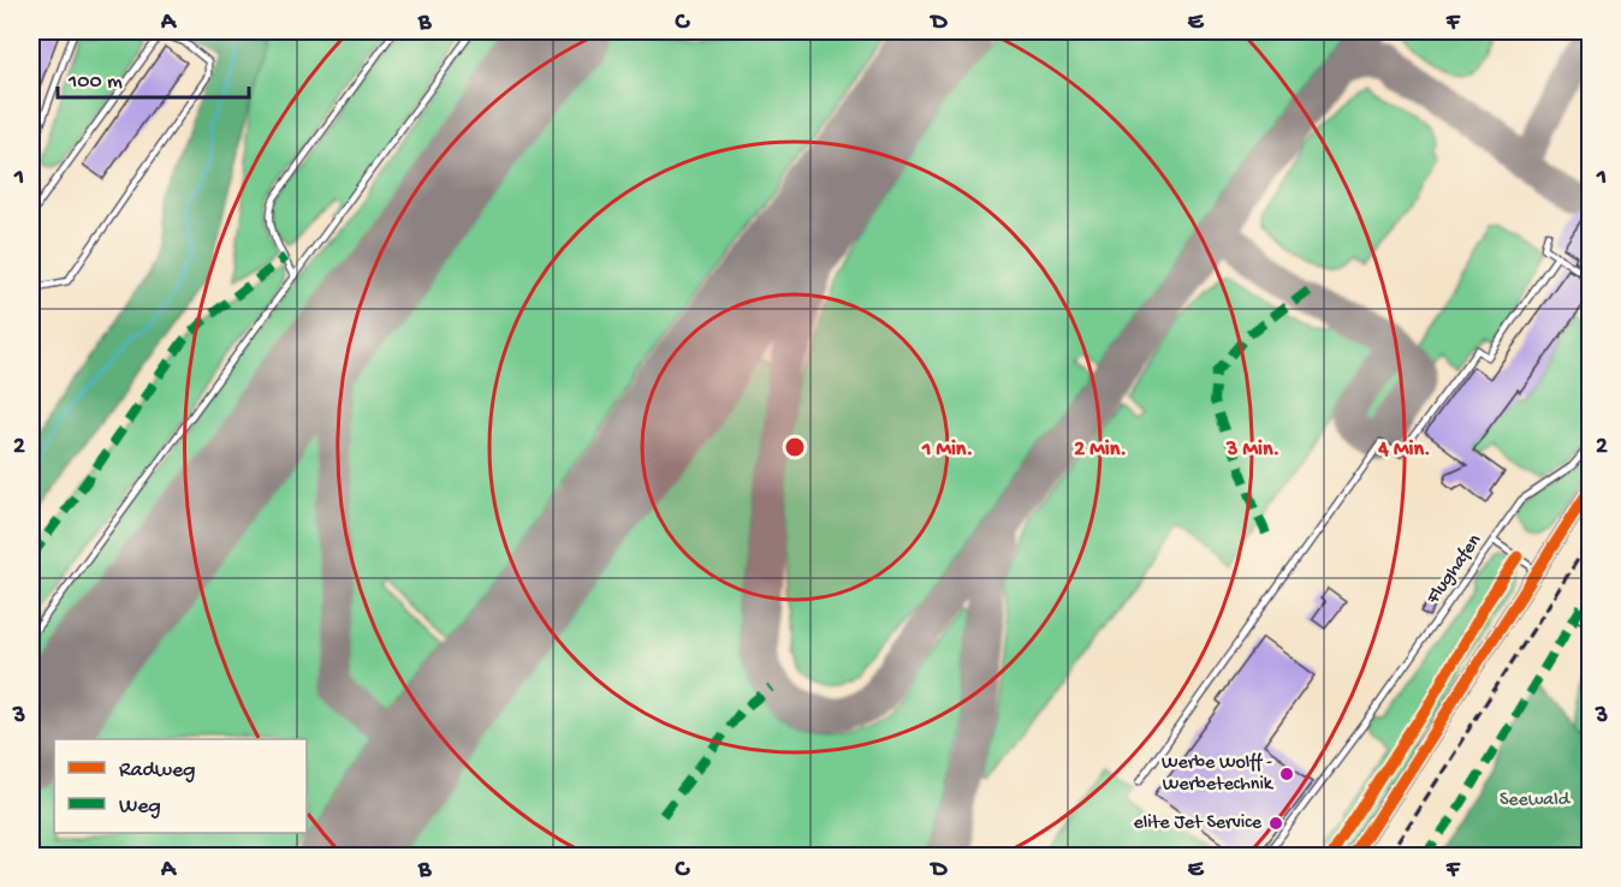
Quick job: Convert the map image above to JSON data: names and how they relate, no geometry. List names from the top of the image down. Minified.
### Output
{"streets":{"lane":["Flughafen"]},"parks":["Seewald"],"places":["Werbe Wolff - Werbetechnik","elite Jet Service"],"legend":["Radweg","Weg"],"scale_bar":"100 m","grid":{"columns":["A","B","C","D","E","F"],"rows":["1","2","3"]},"rings":["1 Min.","2 Min.","3 Min.","4 Min."]}
